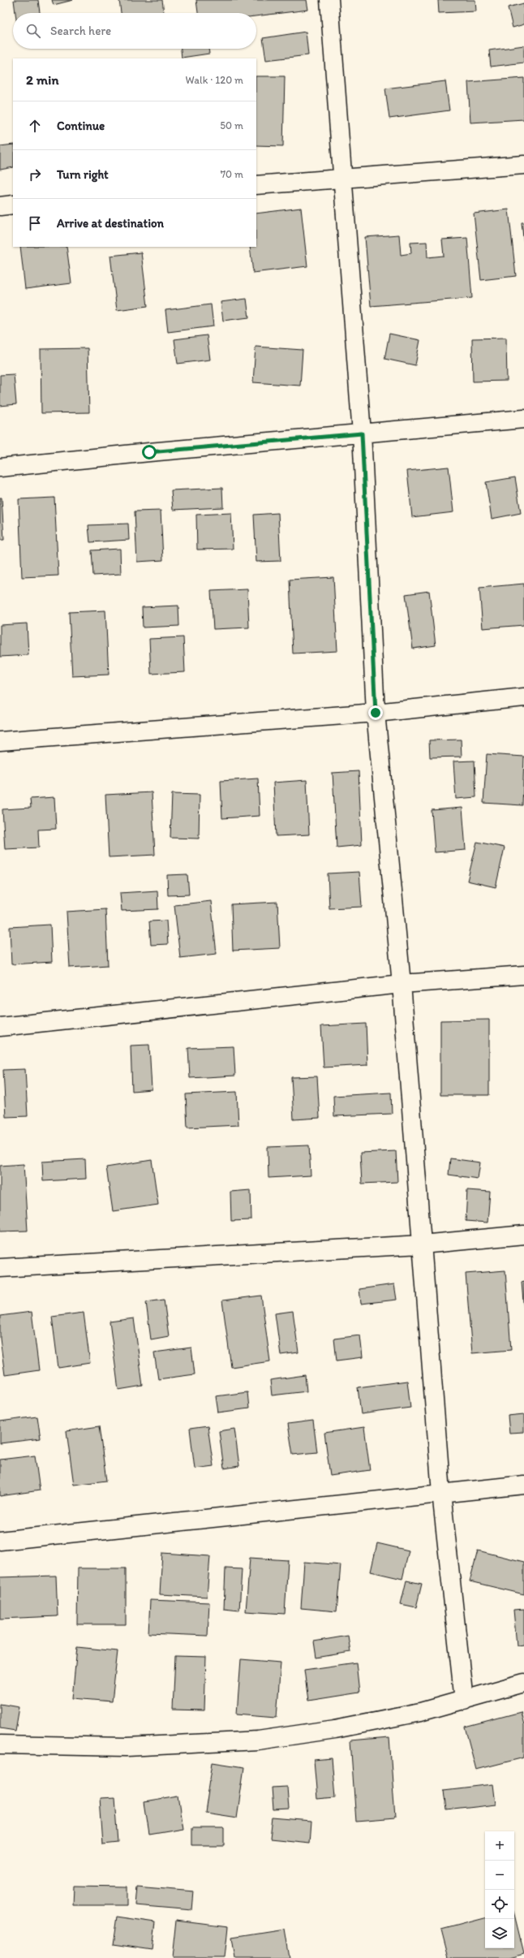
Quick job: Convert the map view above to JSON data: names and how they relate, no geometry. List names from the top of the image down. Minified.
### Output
{"page":{"search":"Search here","heading":["2 min","Walk · 120 m"],"list":[["Continue","50 m"],["Turn right","70 m"],"Arrive at destination"],"map_buttons":["+","−"]}}
